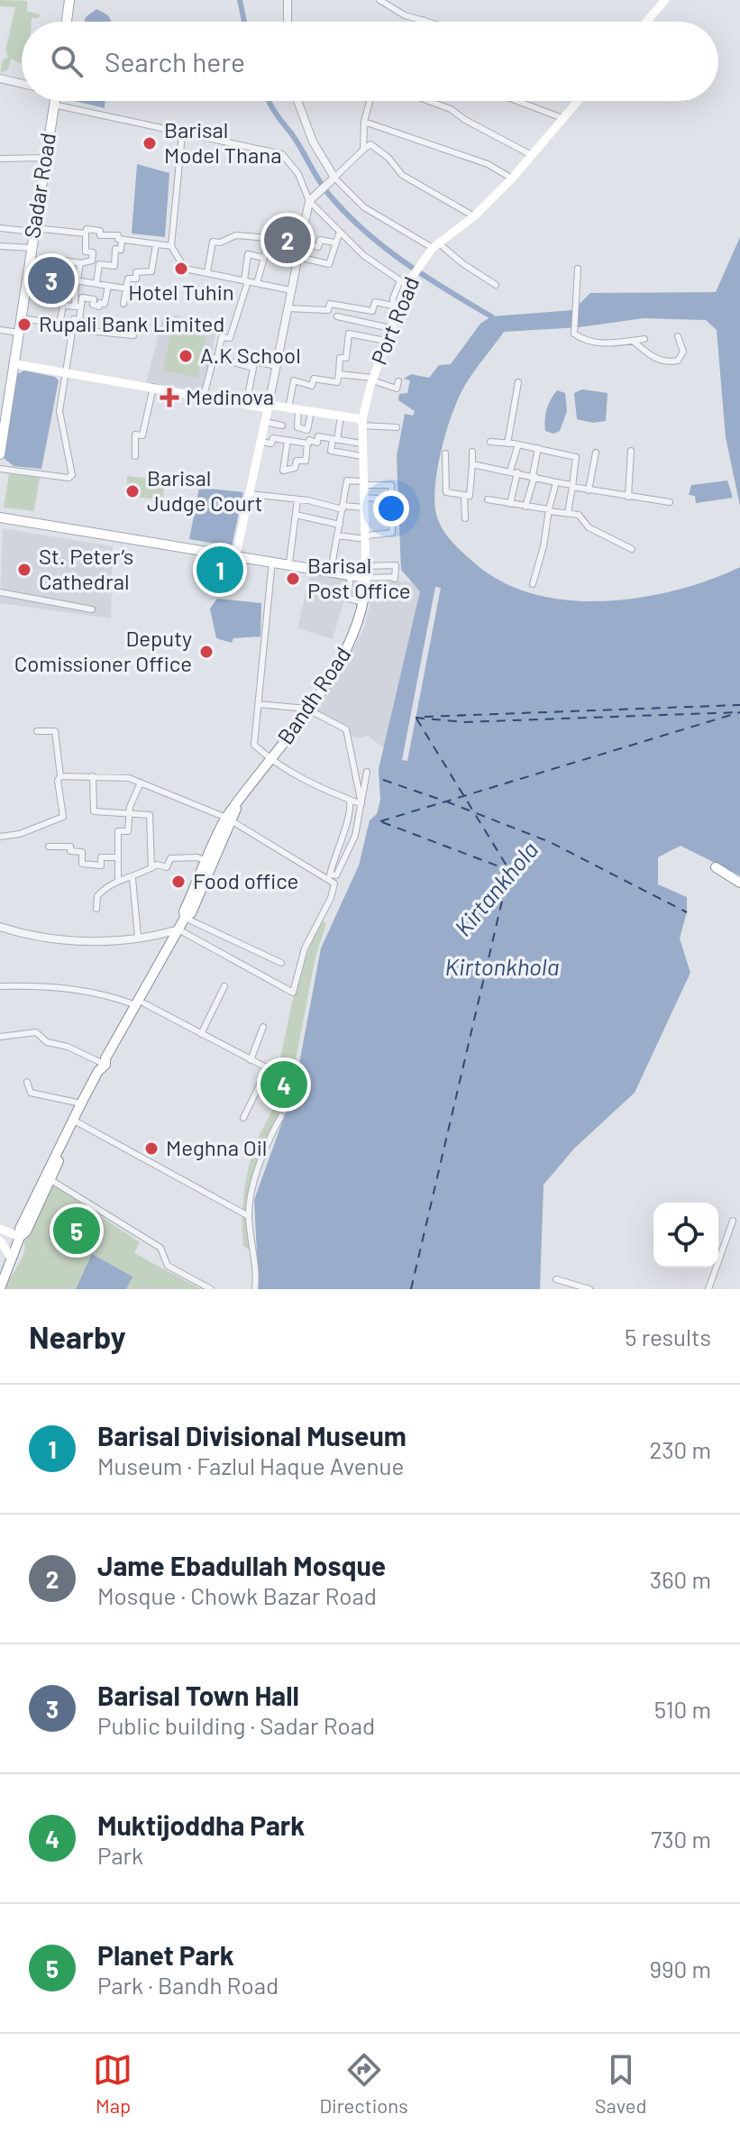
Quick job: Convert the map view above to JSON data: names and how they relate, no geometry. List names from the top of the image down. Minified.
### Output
{"streets":{"main road":["Sadar Road","Port Road","Bandh Road"]},"crossings":[["Port Road","Bandh Road"]],"water":["Kirtankhola","Kirtonkhola"],"places":{"other":["Barisal Model Thana","Hotel Tuhin","Rupali Bank Limited","A.K School","Barisal Judge Court","St. Peter’s Cathedral","Barisal Post Office","Deputy Comissioner Office","Food office","Meghna Oil"],"health":["Medinova"]},"page":{"search":"Search here","pins":["2","3","1","4","5"],"heading":["Nearby","5 results"],"list":[{"mark":"1","name":"Barisal Divisional Museum","note":"Museum · Fazlul Haque Avenue","value":"230 m"},{"mark":"2","name":"Jame Ebadullah Mosque","note":"Mosque · Chowk Bazar Road","value":"360 m"},{"mark":"3","name":"Barisal Town Hall","note":"Public building · Sadar Road","value":"510 m"},{"mark":"4","name":"Muktijoddha Park","note":"Park","value":"730 m"},{"mark":"5","name":"Planet Park","note":"Park · Bandh Road","value":"990 m"}],"nav":["Map","Directions","Saved"]}}
